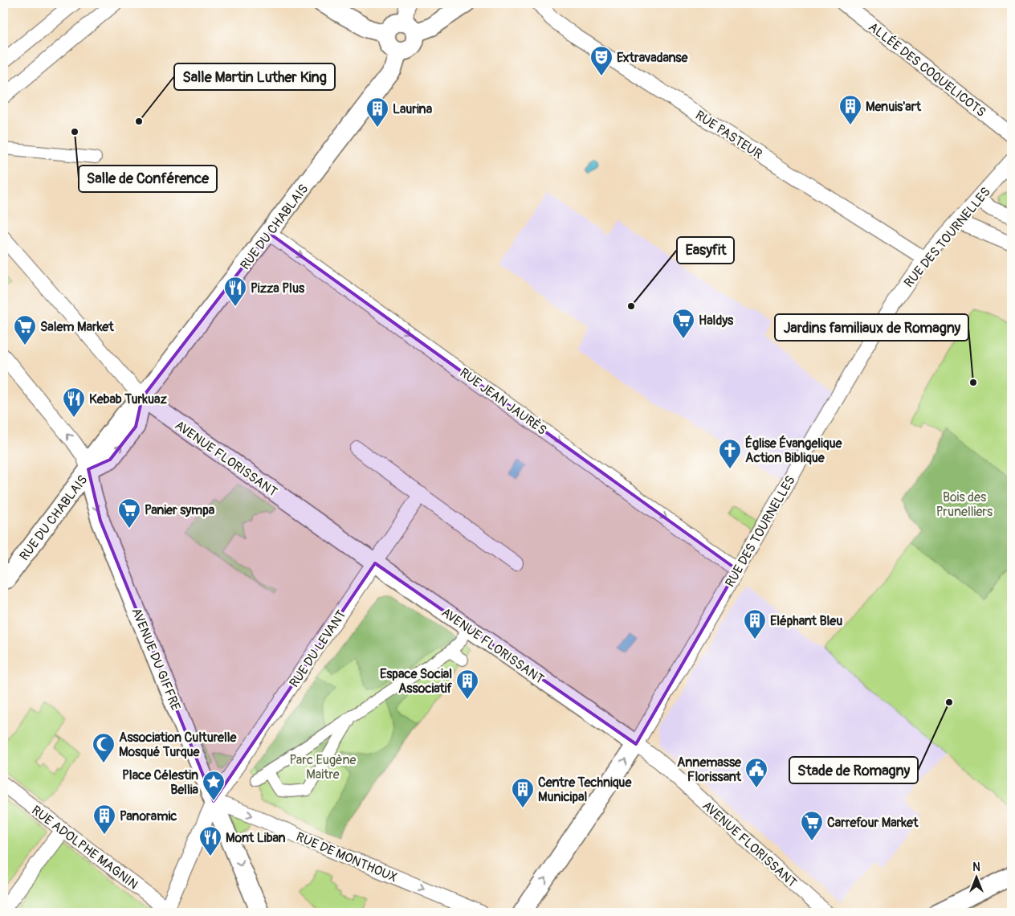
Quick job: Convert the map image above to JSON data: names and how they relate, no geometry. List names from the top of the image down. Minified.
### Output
{"streets":{"street":["ALLÉE DES COQUELICOTS","RUE PASTEUR","RUE DU CHABLAIS","RUE DES TOURNELLES","RUE JEAN JAURÈS","AVENUE FLORISSANT","RUE DU LEVANT","AVENUE DU GIFFRE","RUE ADOLPHE MAGNIN","RUE DE MONTHOUX"]},"crossings":[["RUE PASTEUR","RUE DES TOURNELLES"],["RUE DU CHABLAIS","RUE JEAN JAURÈS"],["RUE DU CHABLAIS","AVENUE FLORISSANT"],["RUE DU CHABLAIS","AVENUE DU GIFFRE"],["RUE DES TOURNELLES","RUE JEAN JAURÈS"],["RUE DES TOURNELLES","AVENUE FLORISSANT"],["AVENUE FLORISSANT","RUE DU LEVANT"],["RUE DU LEVANT","AVENUE DU GIFFRE"],["RUE DU LEVANT","RUE ADOLPHE MAGNIN"],["RUE DU LEVANT","RUE DE MONTHOUX"],["AVENUE DU GIFFRE","RUE DE MONTHOUX"]],"one_way":["AVENUE DU GIFFRE","RUE DE MONTHOUX"],"parks":["Bois des Prunelliers","Parc Eugène Maitre"],"places":{"theatre":["Extravadanse"],"other":["Salle Martin Luther King","Salle de Conférence","Easyfit","Jardins familiaux de Romagny","Stade de Romagny"],"building":["Menuis'art","Laurina","Eléphant Bleu","Espace Social Associatif","Centre Technique Municipal","Panoramic"],"restaurant":["Pizza Plus","Kebab Turkuaz","Mont Liban"],"supermarket":["Haldys","Salem Market","Panier sympa","Carrefour Market"],"church":["Église Évangelique Action Biblique"],"mosque":["Association Culturelle Mosqué Turque"],"public building":["Annemasse Florissant"],"place":["Place Célestin Bellia"]},"north":"top"}
